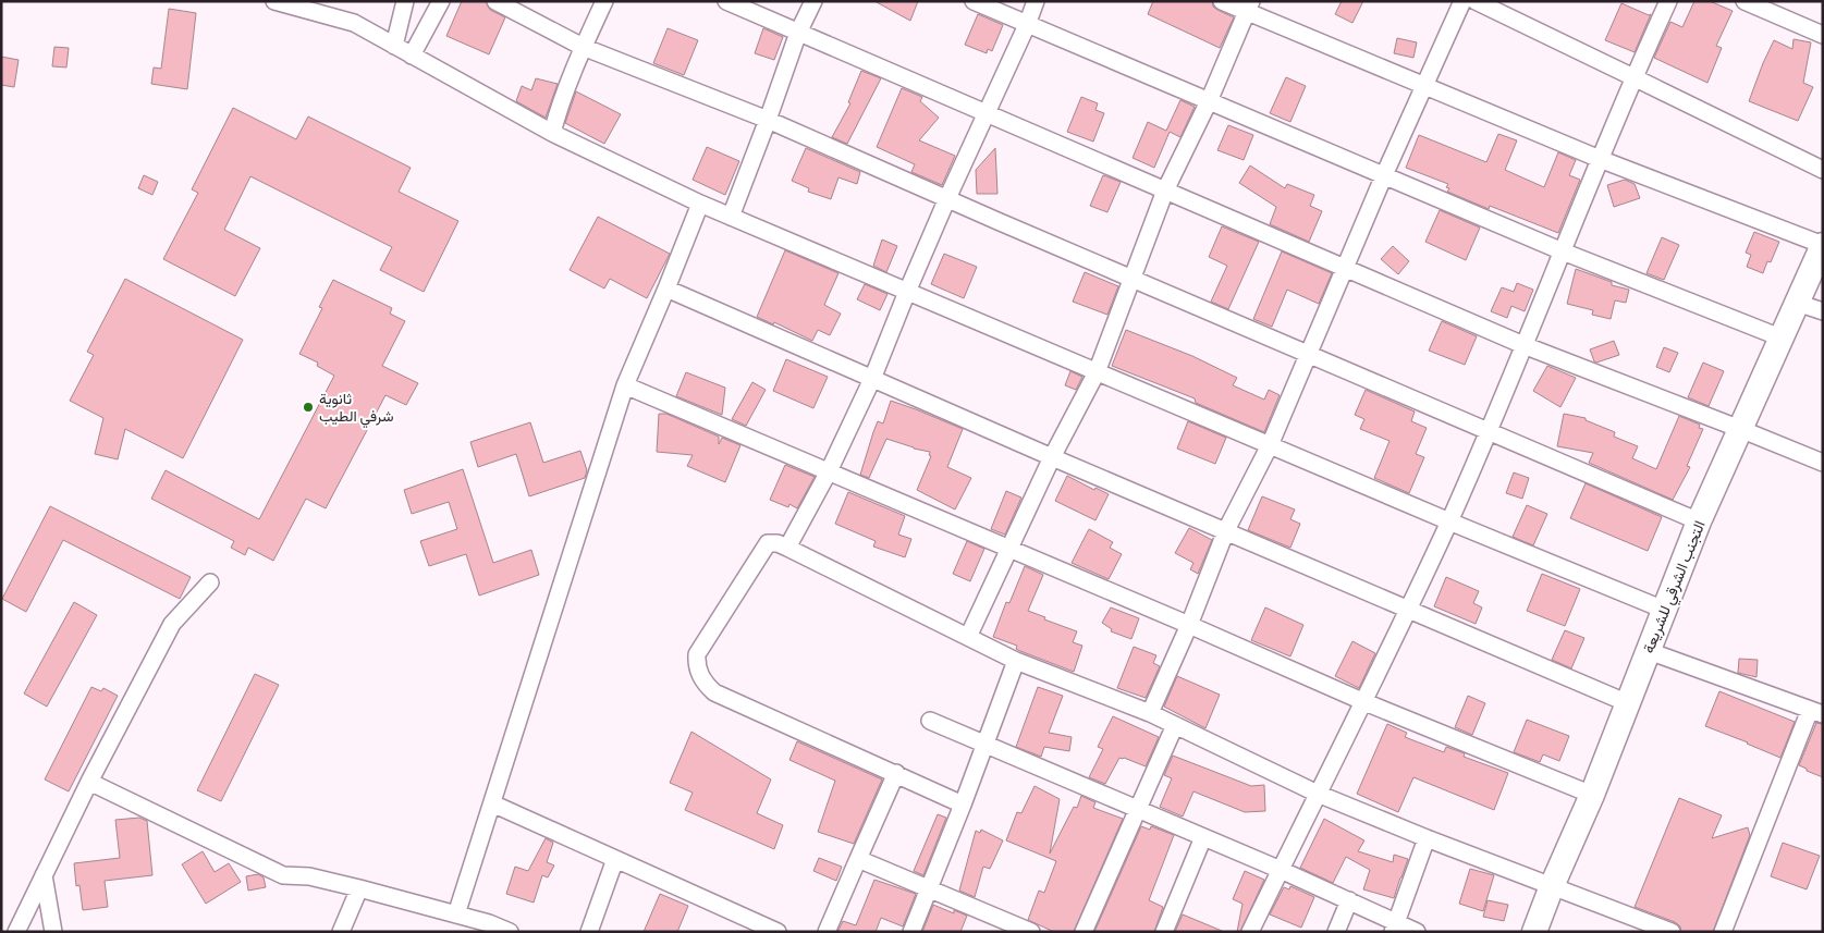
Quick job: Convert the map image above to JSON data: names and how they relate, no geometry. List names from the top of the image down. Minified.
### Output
{"streets":{"main road":["التجنب الشرقي للشريعة"]},"places":["ثانوية شرفي الطيب"]}
